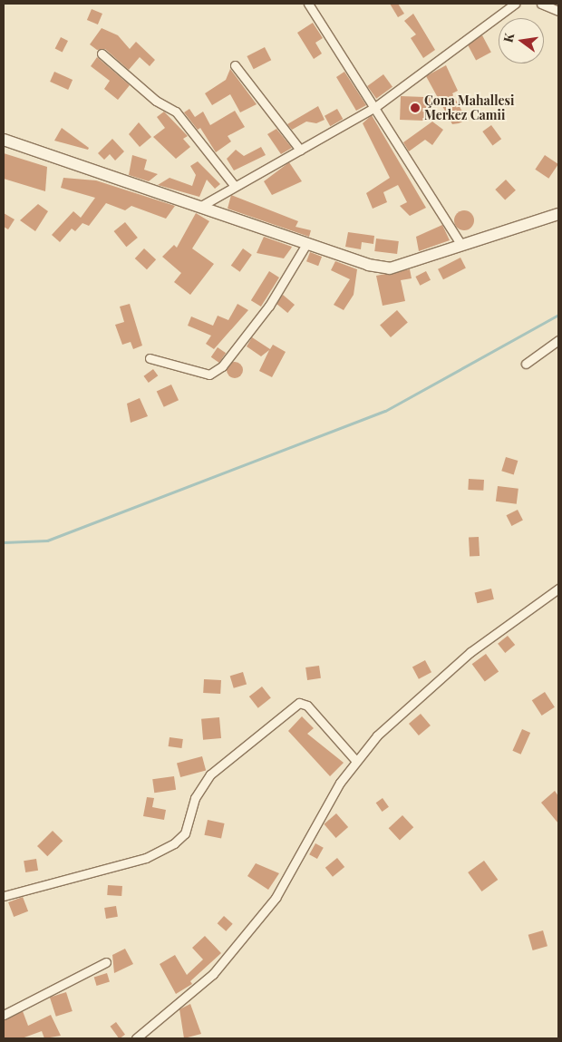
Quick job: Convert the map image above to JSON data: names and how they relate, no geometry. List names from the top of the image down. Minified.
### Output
{"places":["Çona Mahallesi Merkez Camii"],"north":"left"}
